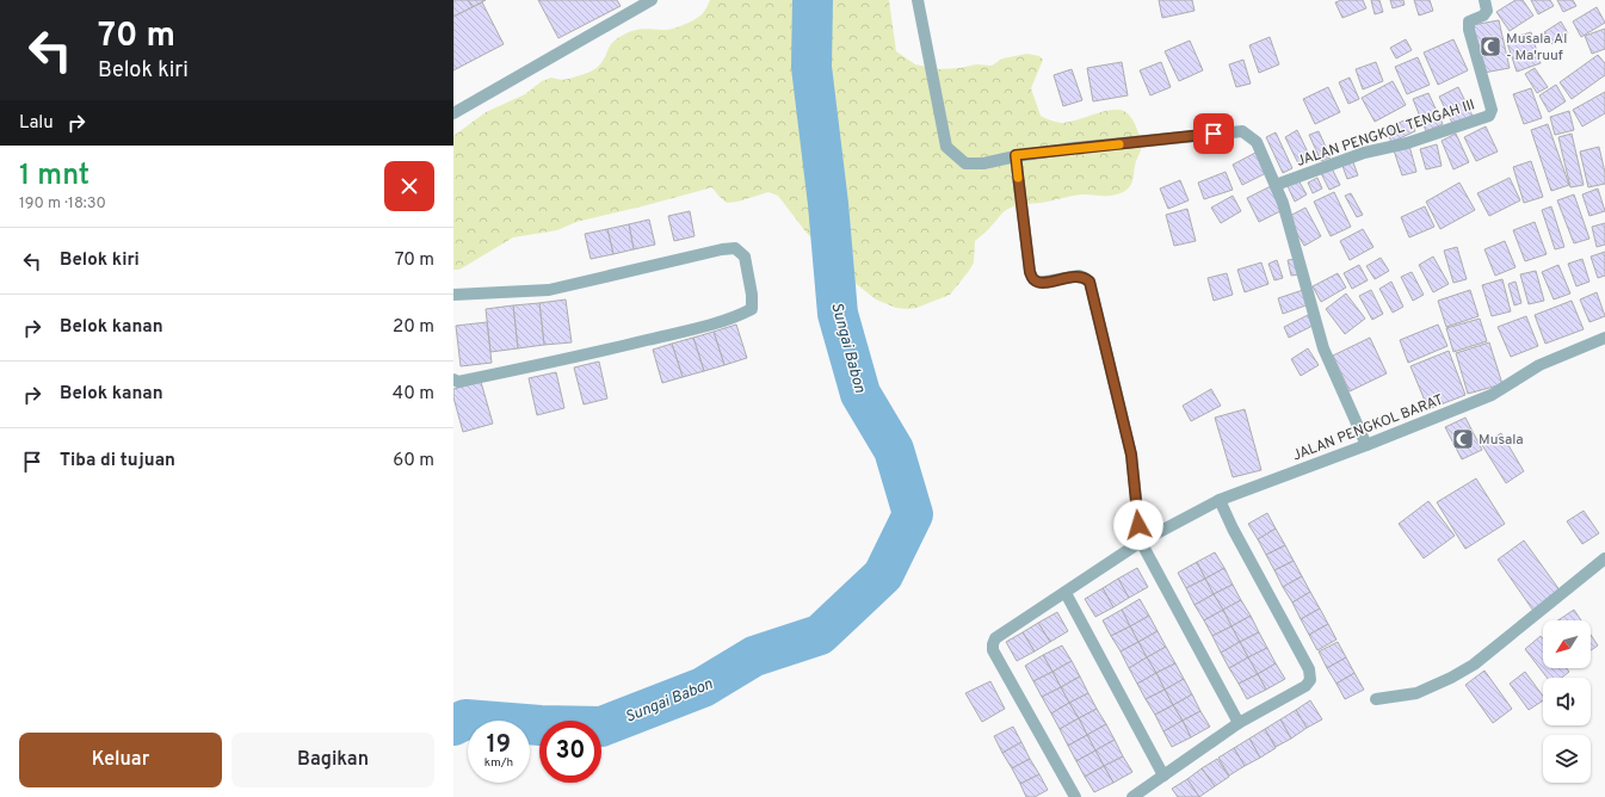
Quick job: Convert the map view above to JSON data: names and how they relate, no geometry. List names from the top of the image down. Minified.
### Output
{"streets":{"street":["JALAN PENGKOL TENGAH III","JALAN PENGKOL BARAT"]},"water":["Sungai Babon"],"places":{"mosque":["Musala Al - Ma'ruuf","Musala"]},"north":"bottom left","page":{"turn":["70 m","Belok kiri"],"then":"Lalu","heading":["1 mnt","190 m · 18:30"],"list":[{"name":"Belok kiri","value":"70 m"},{"name":"Belok kanan","value":"20 m"},{"name":"Belok kanan","value":"40 m"},{"name":"Tiba di tujuan","value":"60 m"}],"speed":"19 km/h","limit":"30","buttons":["Keluar","Bagikan"]}}
